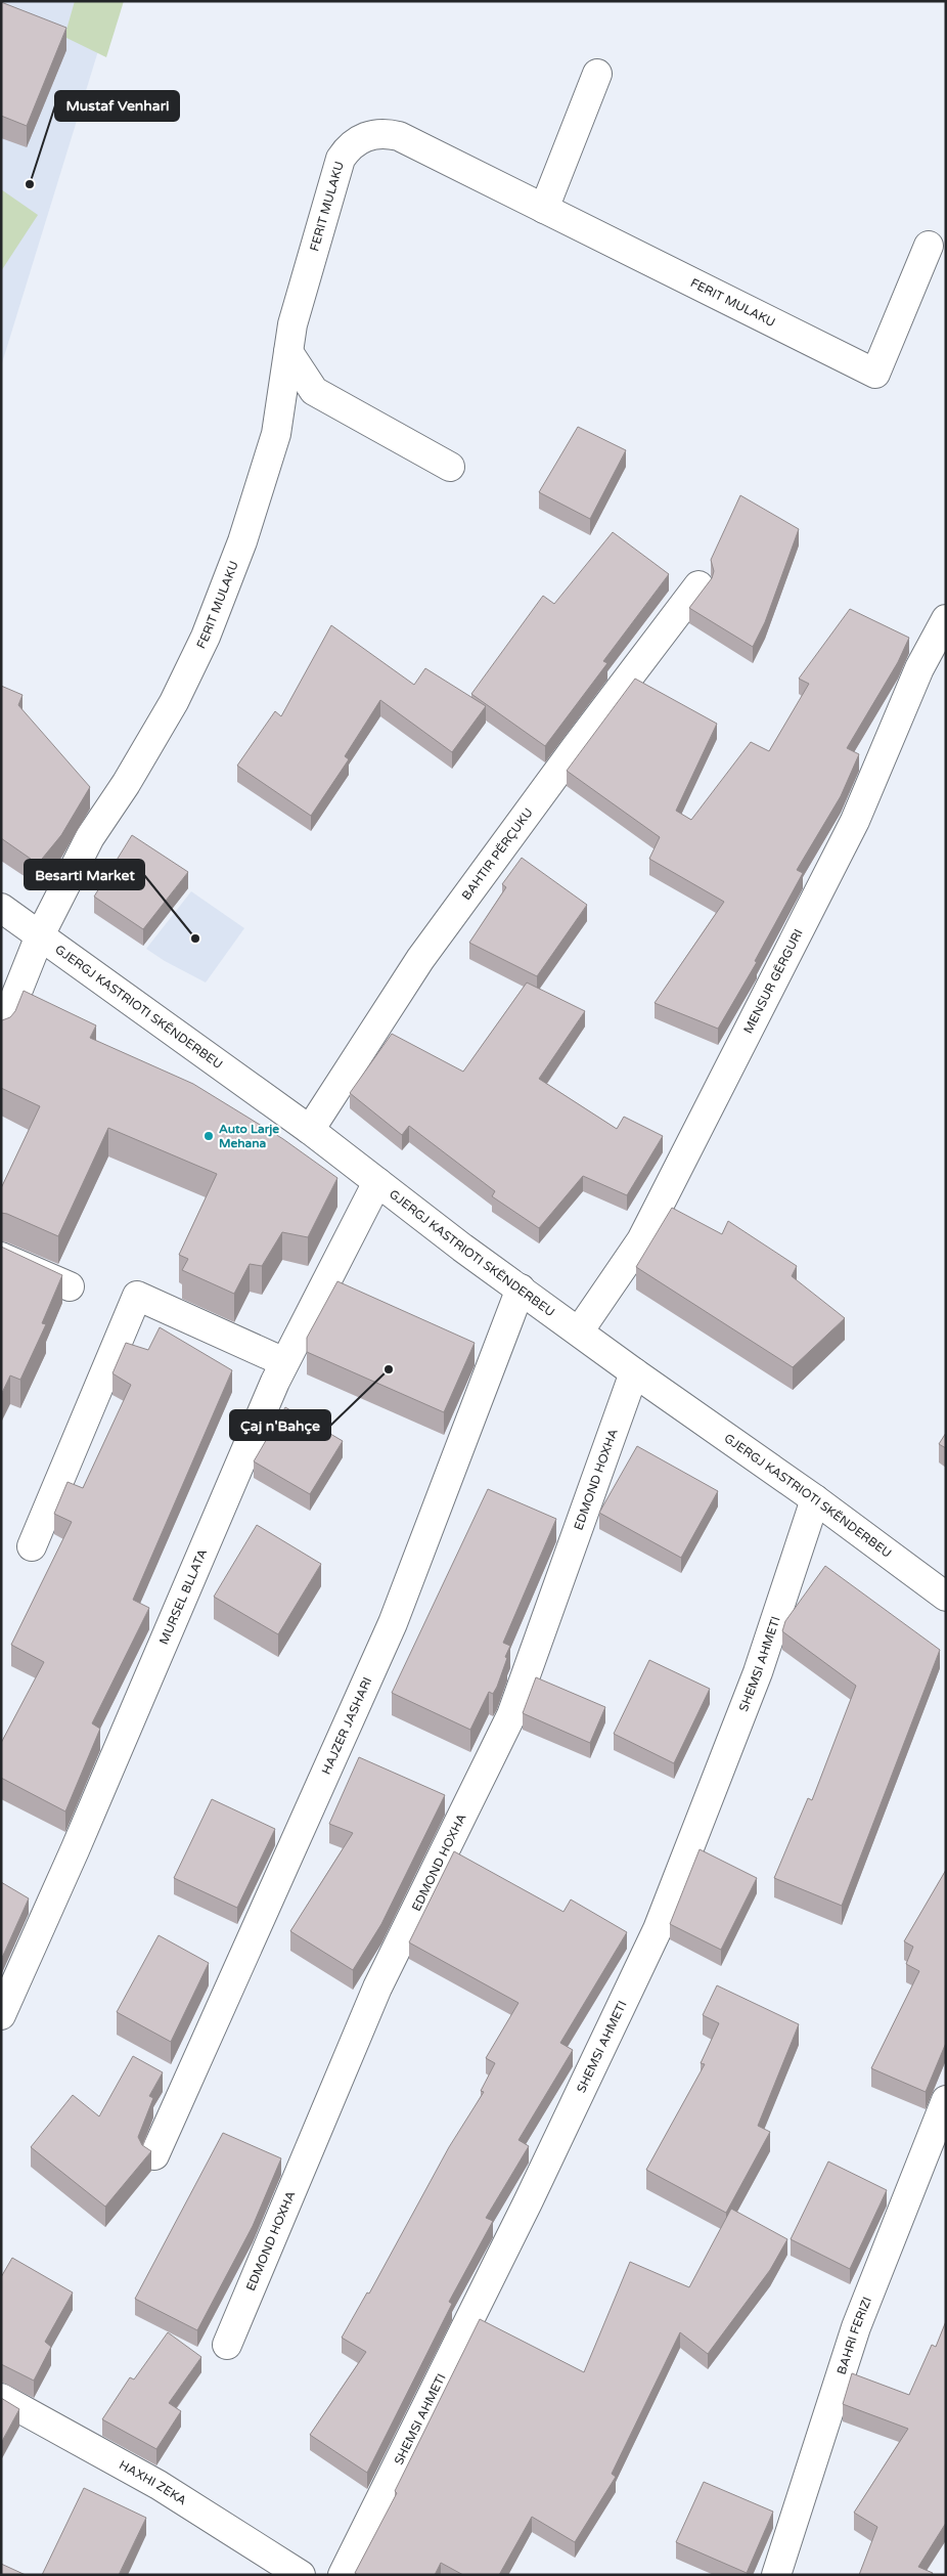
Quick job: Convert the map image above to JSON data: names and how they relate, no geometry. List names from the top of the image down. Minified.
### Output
{"streets":{"street":["FERIT MULAKU","BAHTIR PËRÇUKU","MENSUR GËRGURI","GJERGJ KASTRIOTI SKËNDERBEU","EDMOND HOXHA","MURSEL BLLATA","SHEMSI AHMETI","HAJZER JASHARI","BAHRI FERIZI","HAXHI ZEKA"]},"crossings":[["FERIT MULAKU","GJERGJ KASTRIOTI SKËNDERBEU"],["BAHTIR PËRÇUKU","GJERGJ KASTRIOTI SKËNDERBEU"],["MENSUR GËRGURI","GJERGJ KASTRIOTI SKËNDERBEU"],["GJERGJ KASTRIOTI SKËNDERBEU","EDMOND HOXHA"],["GJERGJ KASTRIOTI SKËNDERBEU","MURSEL BLLATA"],["GJERGJ KASTRIOTI SKËNDERBEU","SHEMSI AHMETI"],["GJERGJ KASTRIOTI SKËNDERBEU","HAJZER JASHARI"]],"places":["Mustaf Venhari","Besarti Market","Auto Larje Mehana","Çaj n'Bahçe"]}
